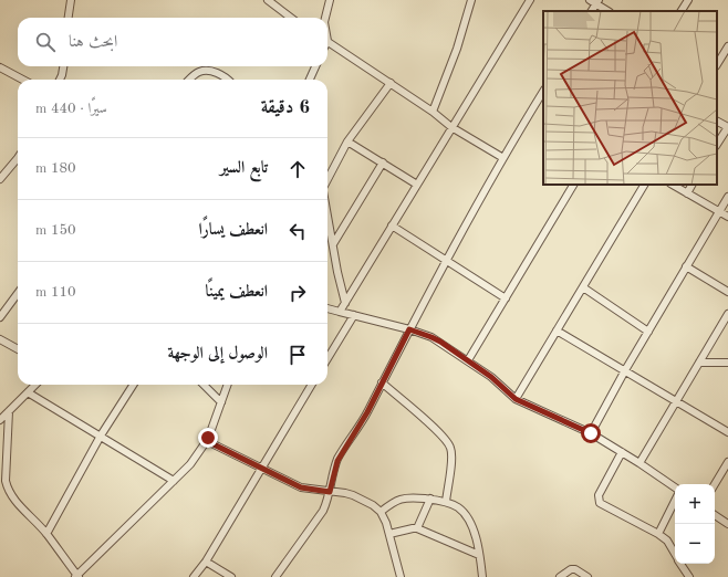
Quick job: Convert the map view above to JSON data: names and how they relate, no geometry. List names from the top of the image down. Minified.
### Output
{"page":{"search":"ابحث هنا","heading":["6 دقيقة","سيرًا · 440 m"],"list":[["تابع السير","180 m"],["انعطف يسارًا","150 m"],["انعطف يمينًا","110 m"],"الوصول إلى الوجهة"],"map_buttons":["+","−"]}}
